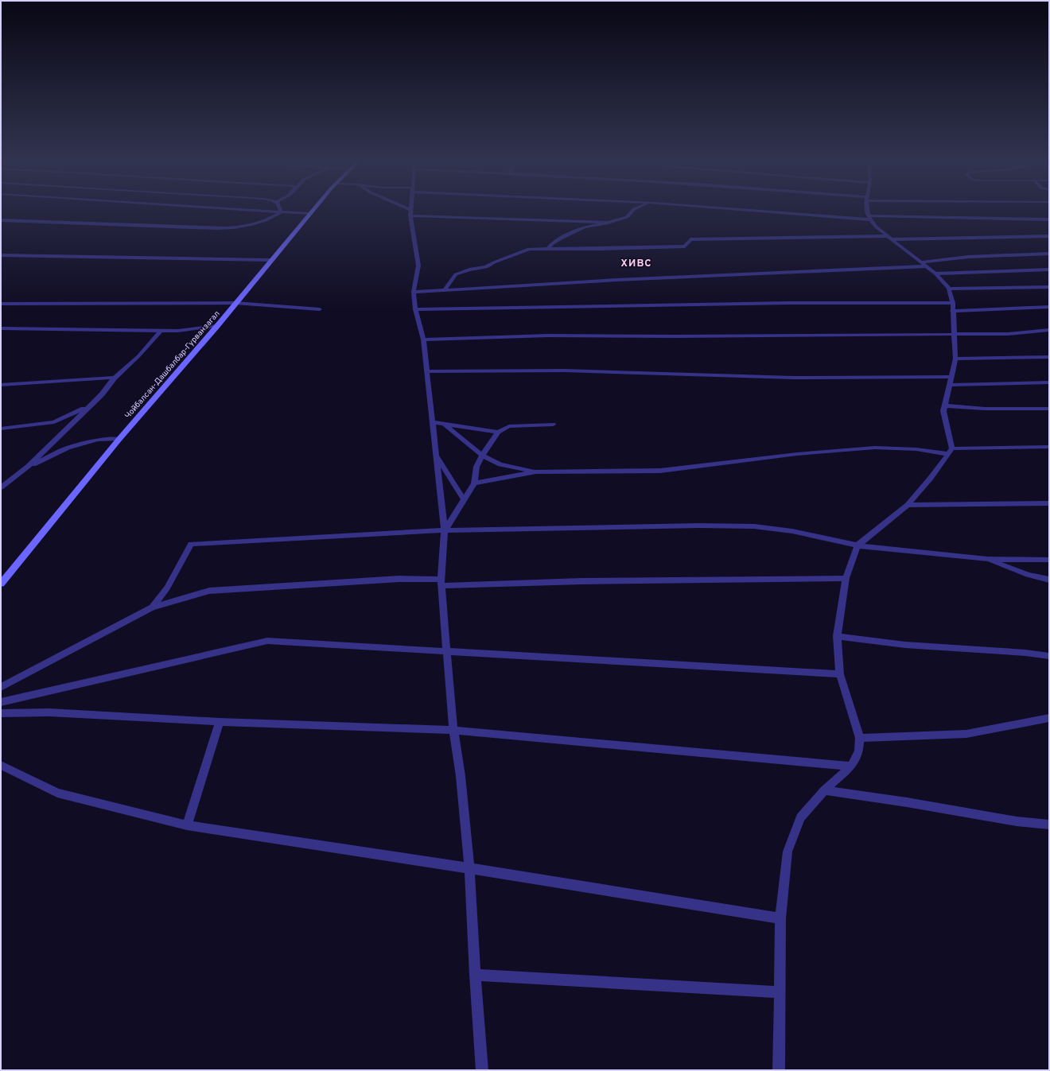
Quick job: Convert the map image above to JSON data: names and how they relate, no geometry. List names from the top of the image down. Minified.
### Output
{"streets":{"street":["Чойбалсан-Дашбалбар-Гурванзагал"]},"districts":["ХИВС"]}
